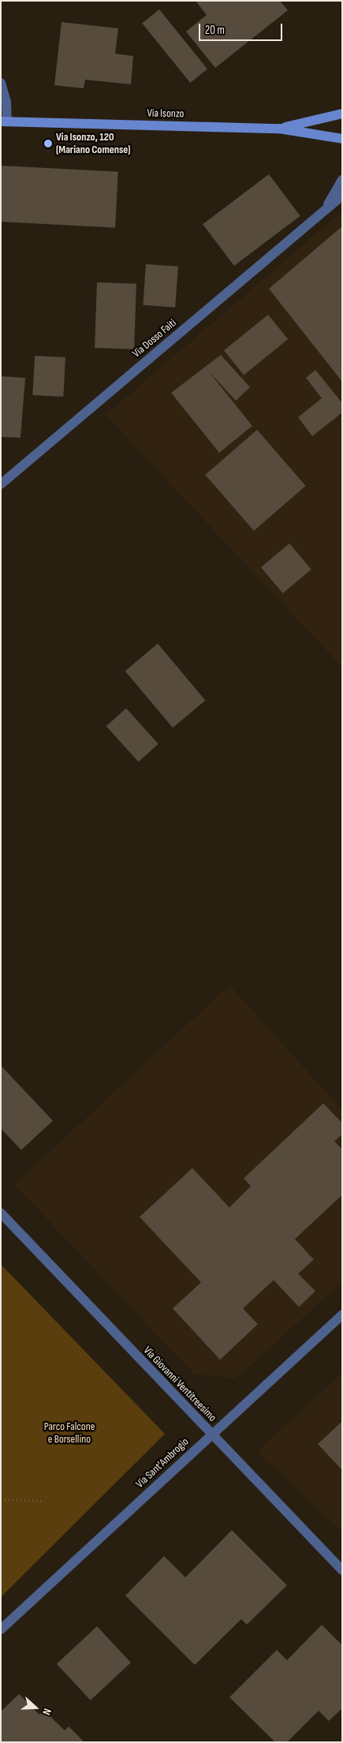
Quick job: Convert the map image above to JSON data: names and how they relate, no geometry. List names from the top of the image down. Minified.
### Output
{"streets":{"street":["Via Isonzo","Via Dosso Faiti","Via Giovanni Ventitreesimo","Via Sant'Ambrogio"]},"crossings":[["Via Giovanni Ventitreesimo","Via Sant'Ambrogio"]],"parks":["Parco Falcone e Borsellino"],"places":["Via Isonzo, 120 (Mariano Comense)"],"scale_bar":"20 m","north":"right"}
